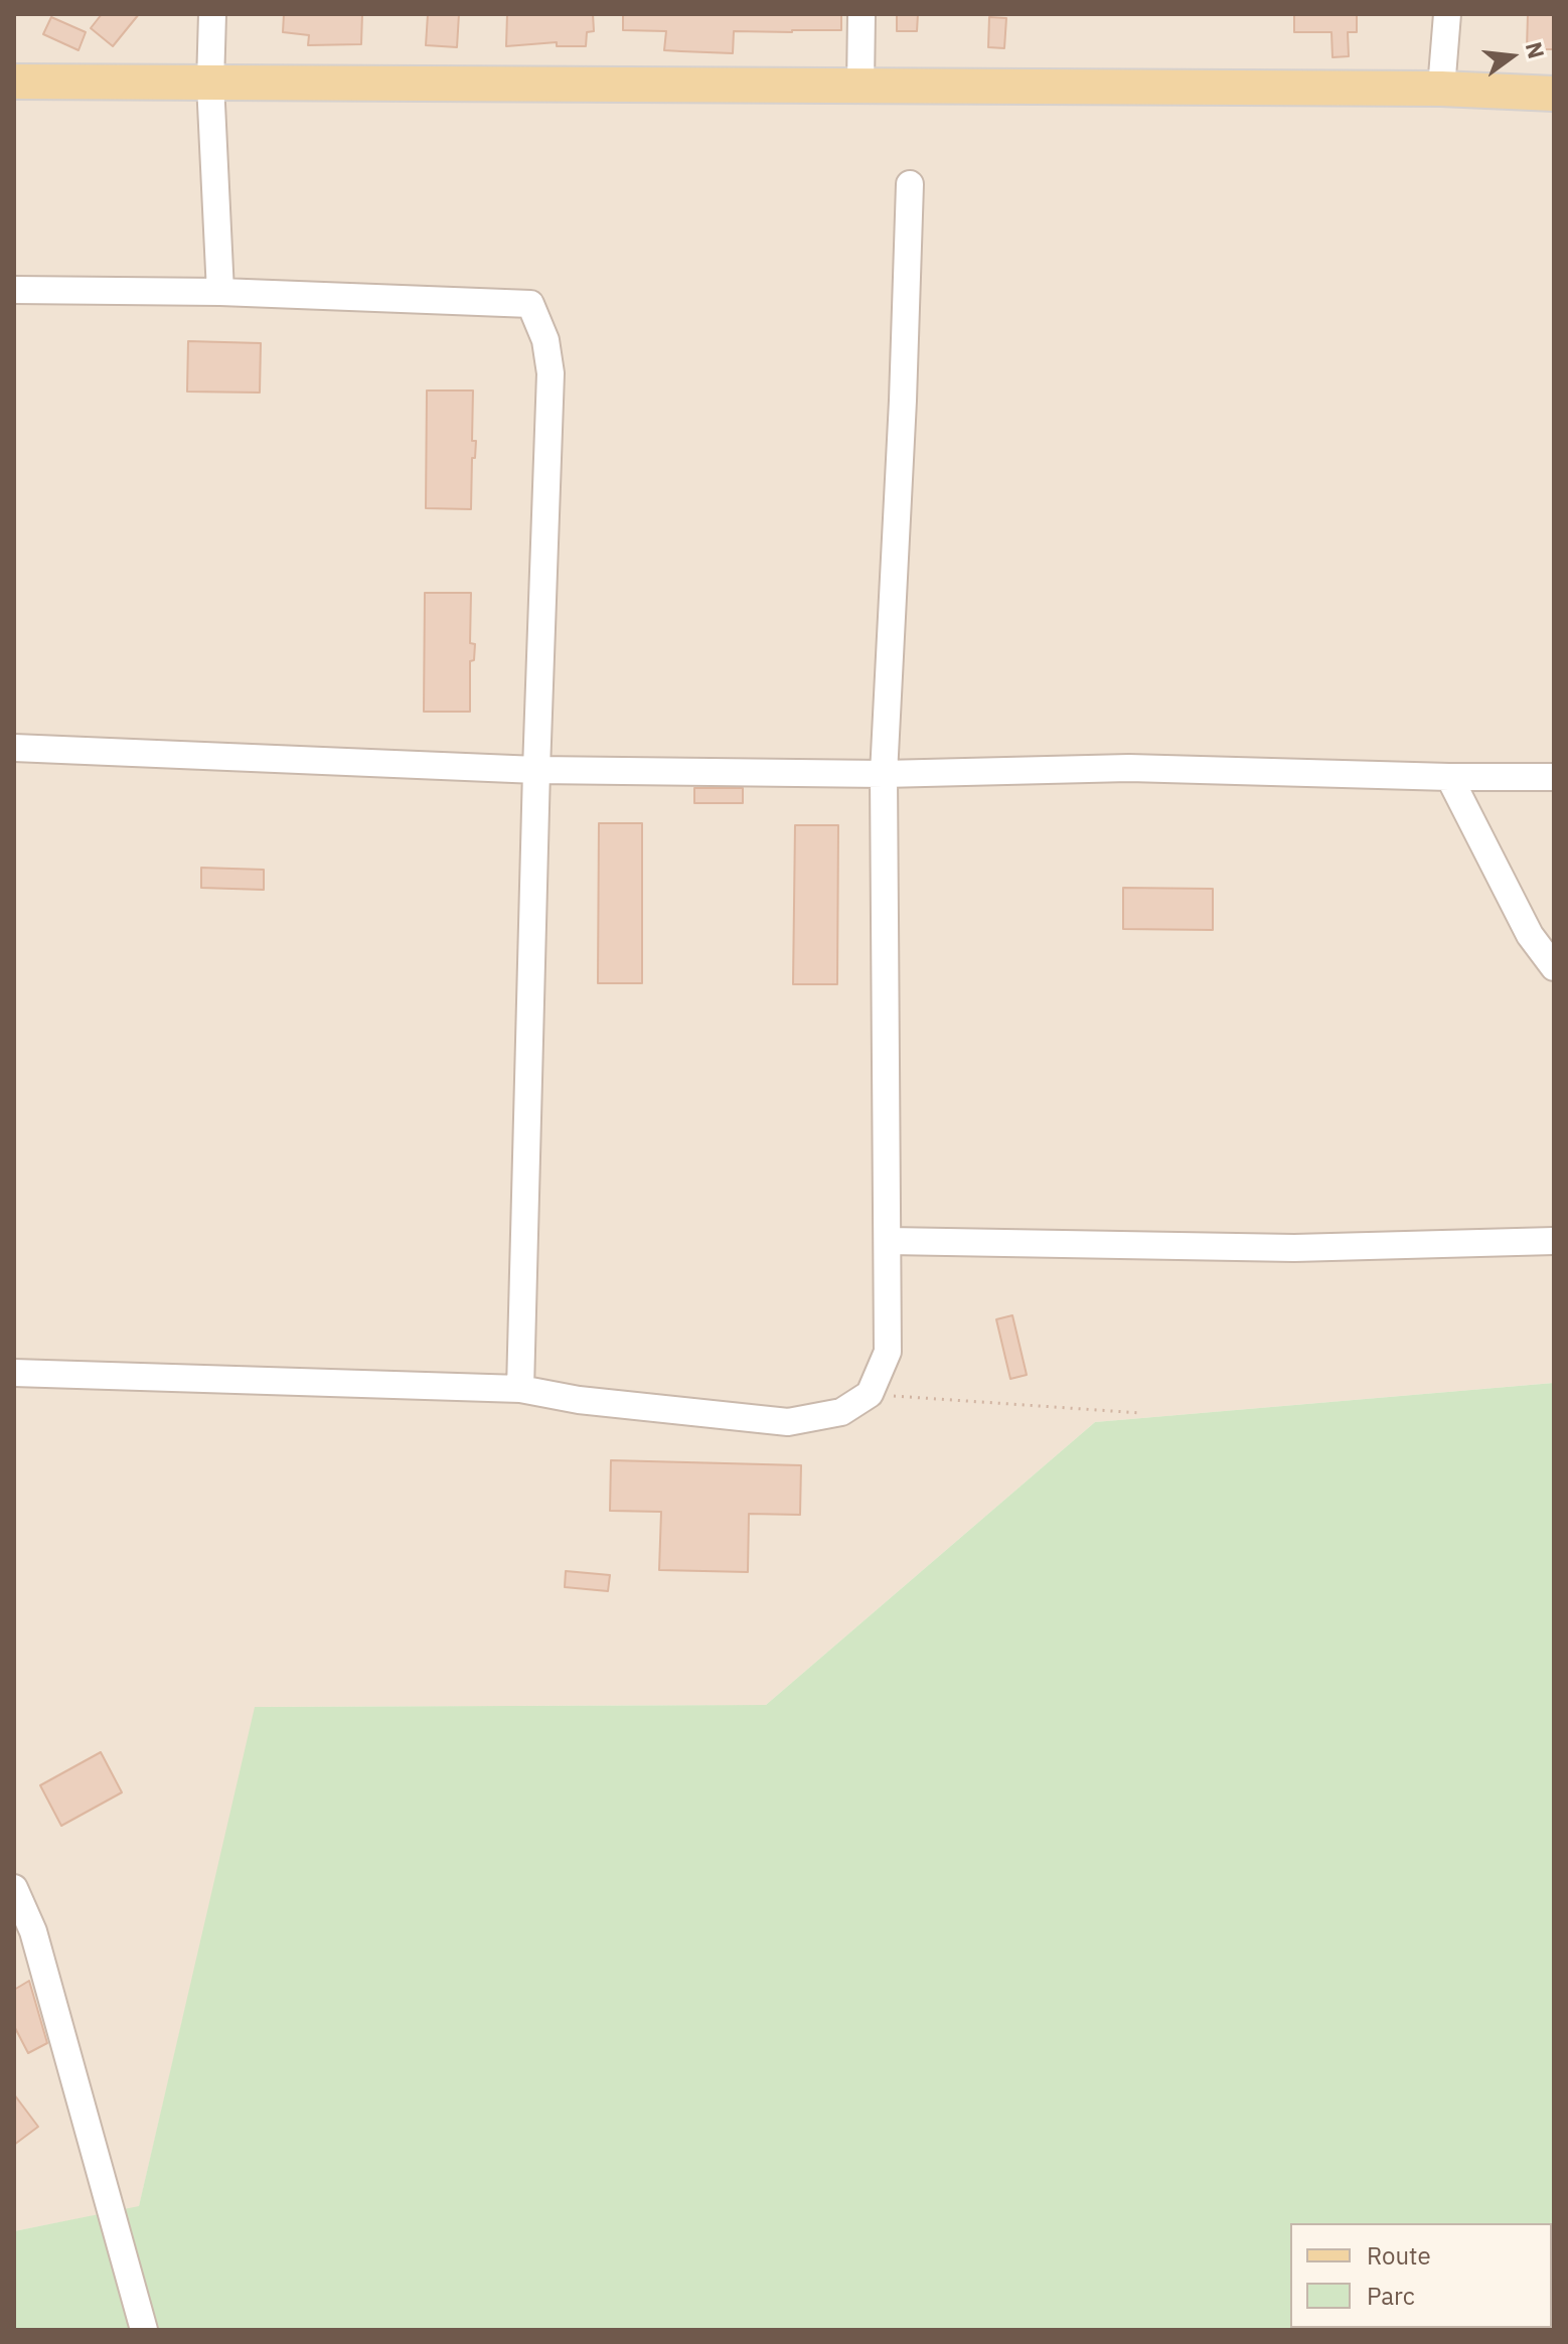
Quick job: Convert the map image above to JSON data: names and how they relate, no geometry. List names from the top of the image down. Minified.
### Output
{"legend":["Route","Parc"],"north":"right"}
